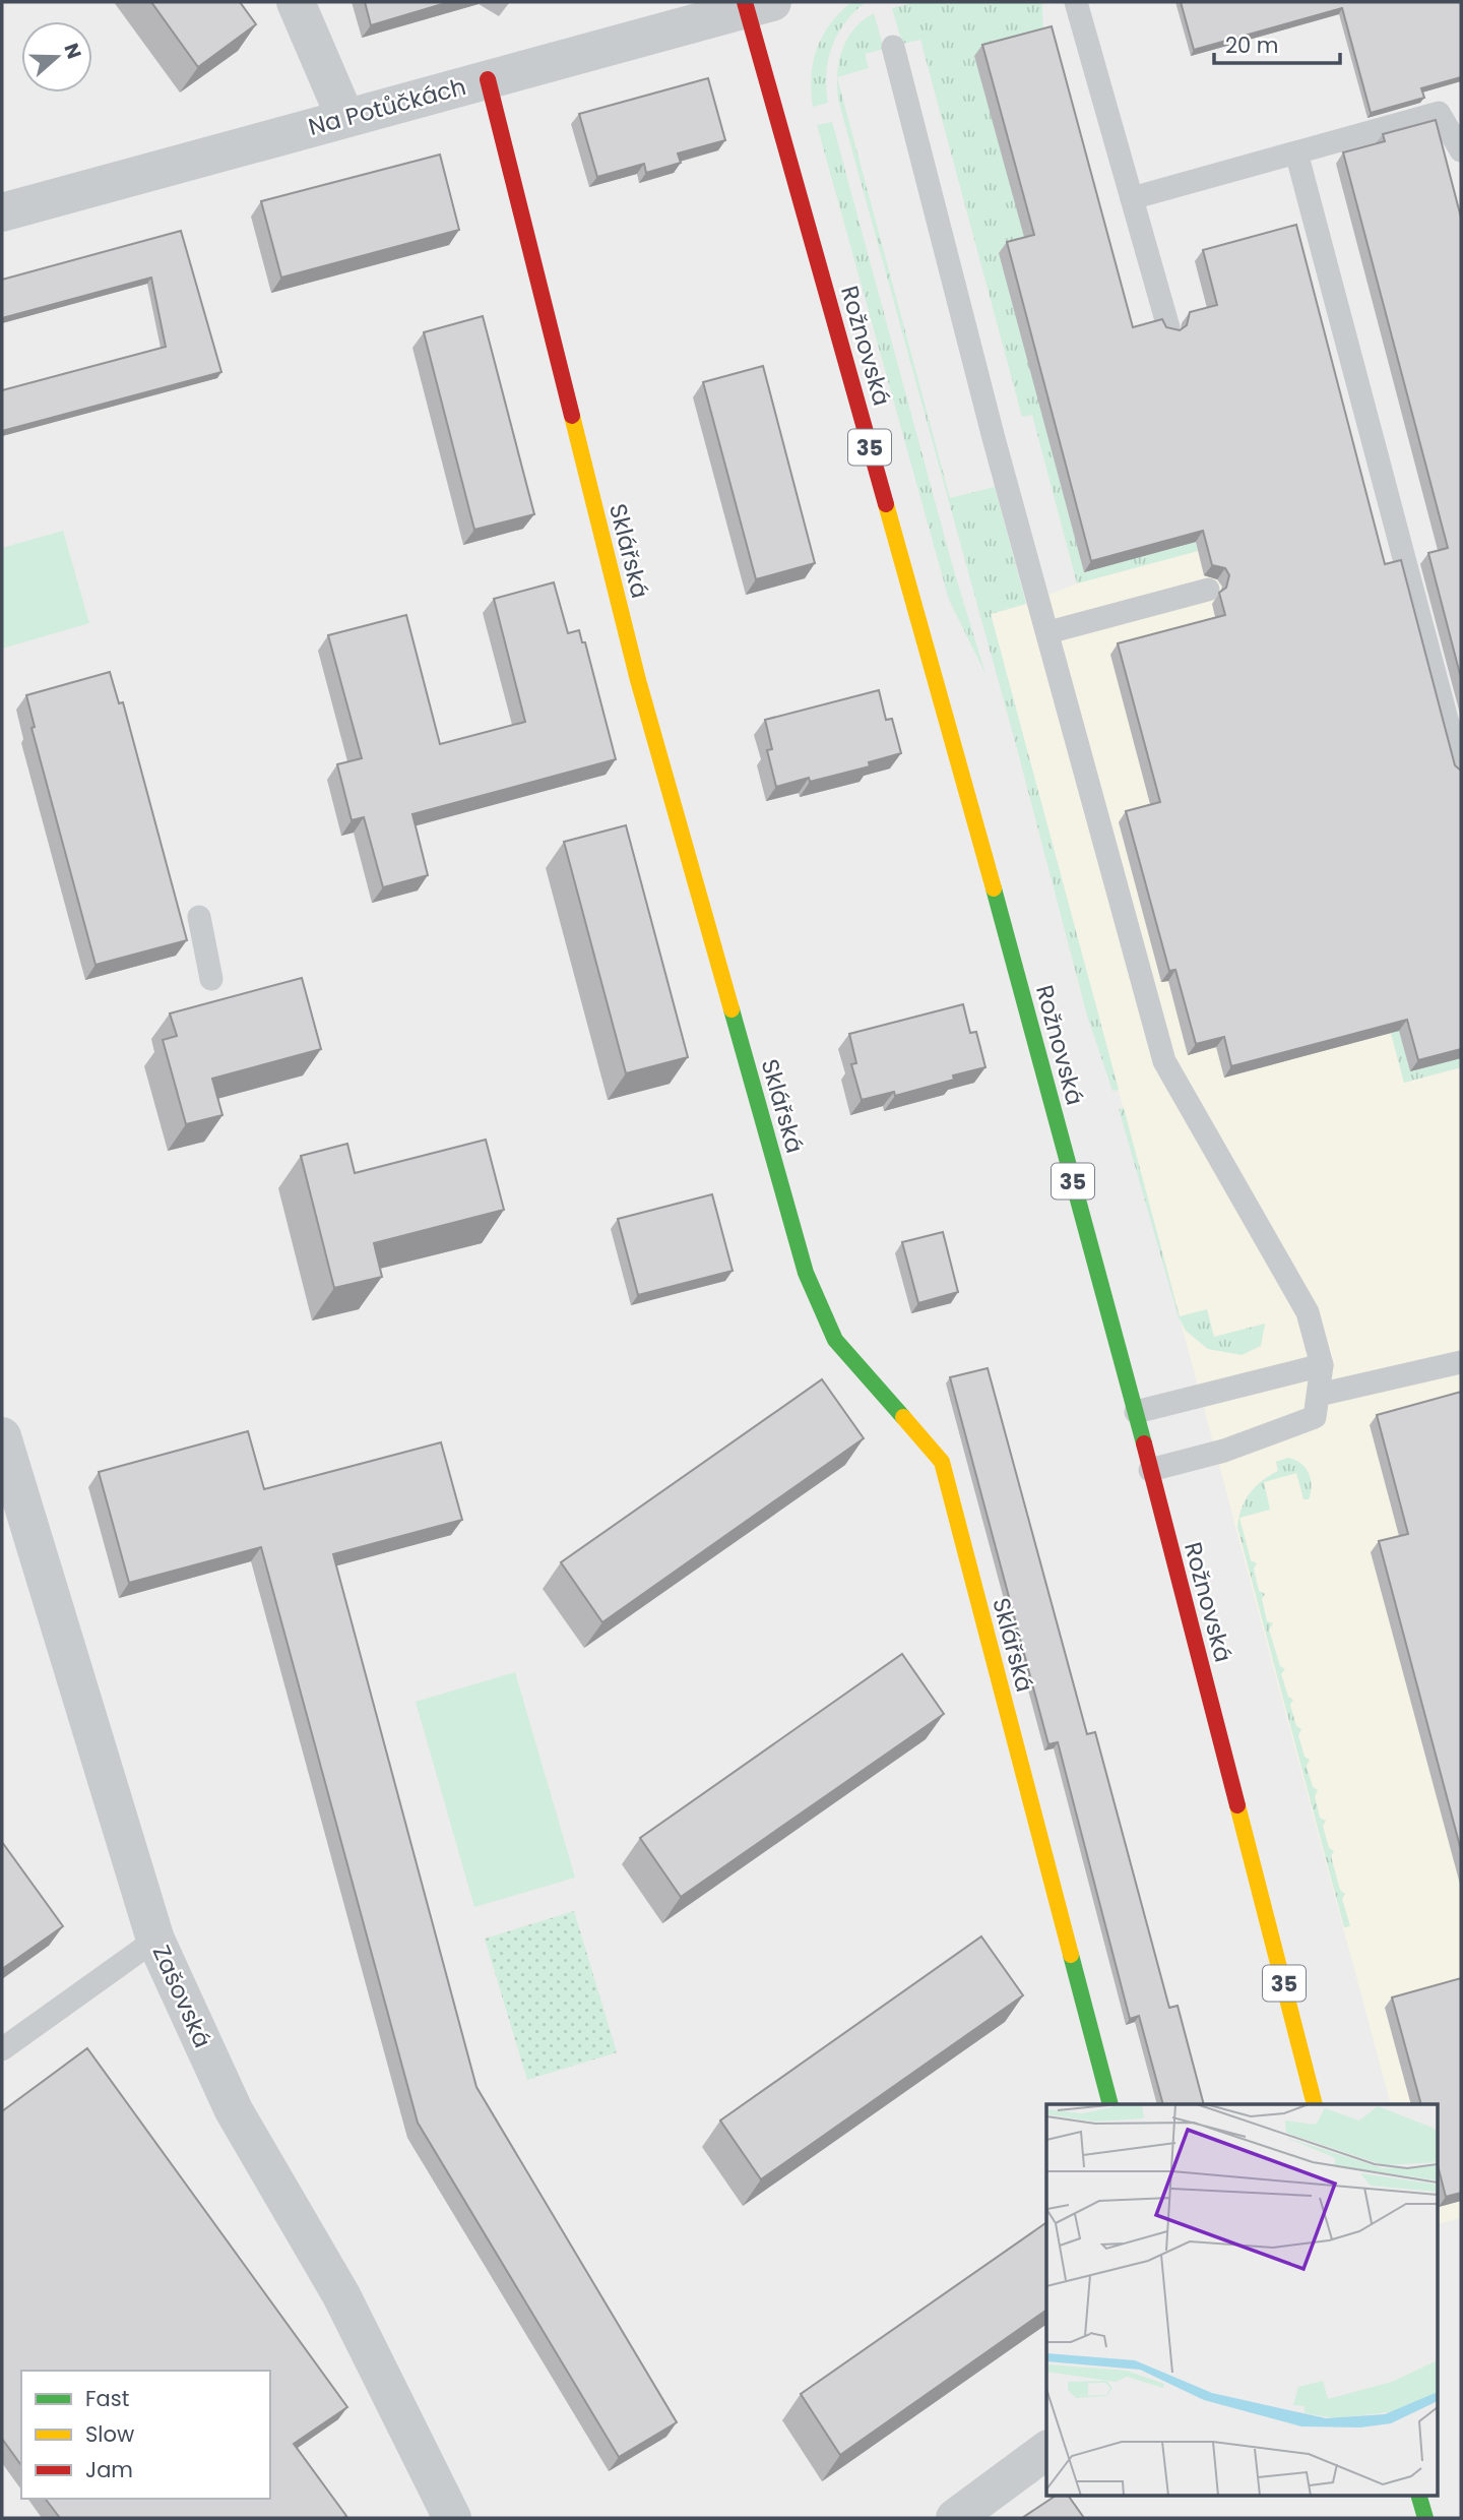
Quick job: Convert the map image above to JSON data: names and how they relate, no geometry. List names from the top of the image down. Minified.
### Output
{"streets":{"main road":["Rožnovská","35","Sklářská"],"street":["Na Potůčkách","Zašovská"]},"crossings":[["Na Potůčkách","Rožnovská"],["Na Potůčkách","Sklářská"]],"legend":["Fast","Slow","Jam"],"scale_bar":"20 m","north":"right"}
